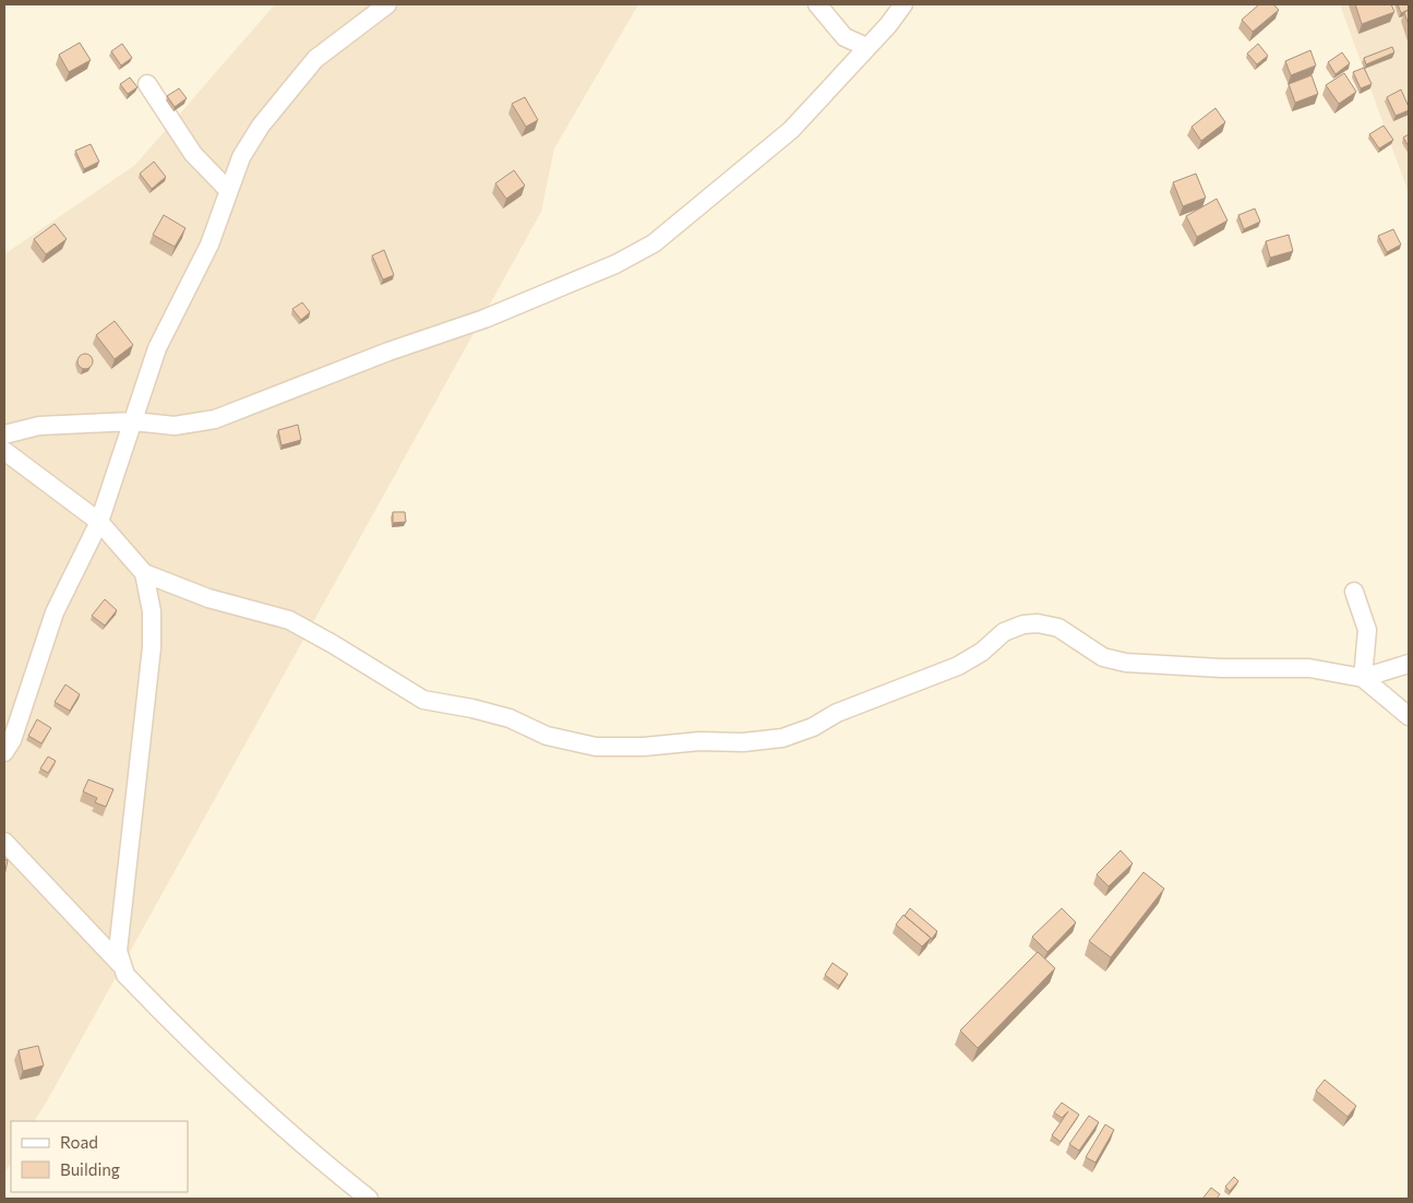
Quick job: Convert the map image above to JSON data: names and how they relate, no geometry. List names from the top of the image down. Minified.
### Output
{"legend":["Road","Building"]}
